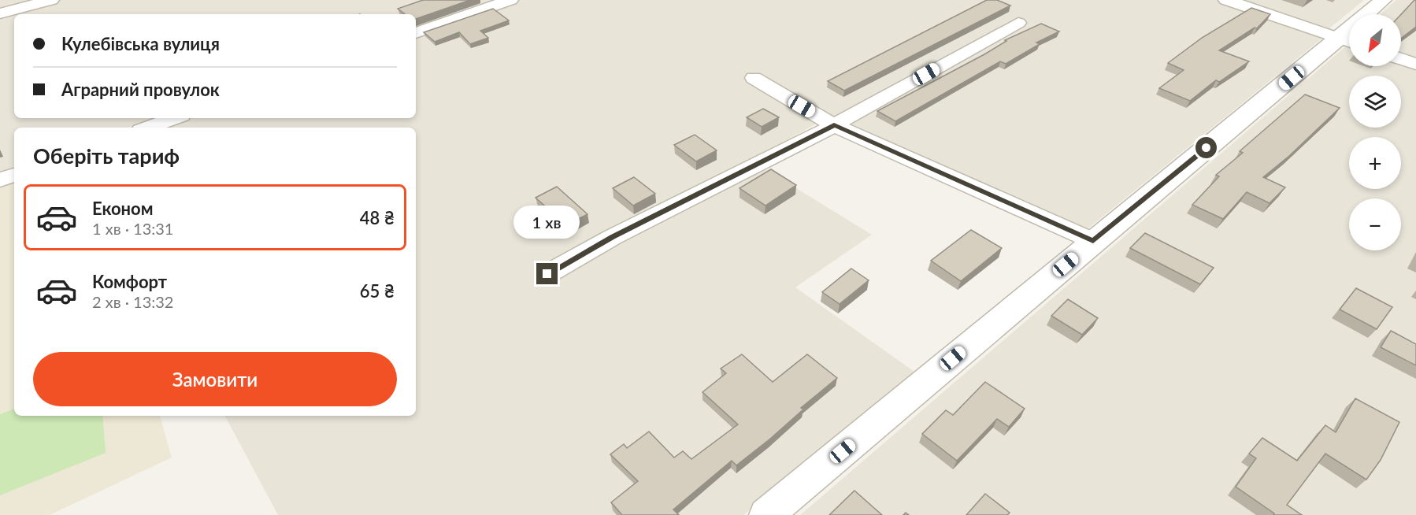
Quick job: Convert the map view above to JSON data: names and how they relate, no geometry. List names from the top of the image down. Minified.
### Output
{"north":"bottom left","page":{"map_buttons":["+","−"],"banner":["Кулебівська вулиця","Аграрний провулок"],"heading":"Оберіть тариф","list":[{"name":"Економ","note":"1 хв · 13:31","value":"48 ₴"},{"name":"Комфорт","note":"2 хв · 13:32","value":"65 ₴"}],"bubble":"1 хв","buttons":"Замовити"}}
